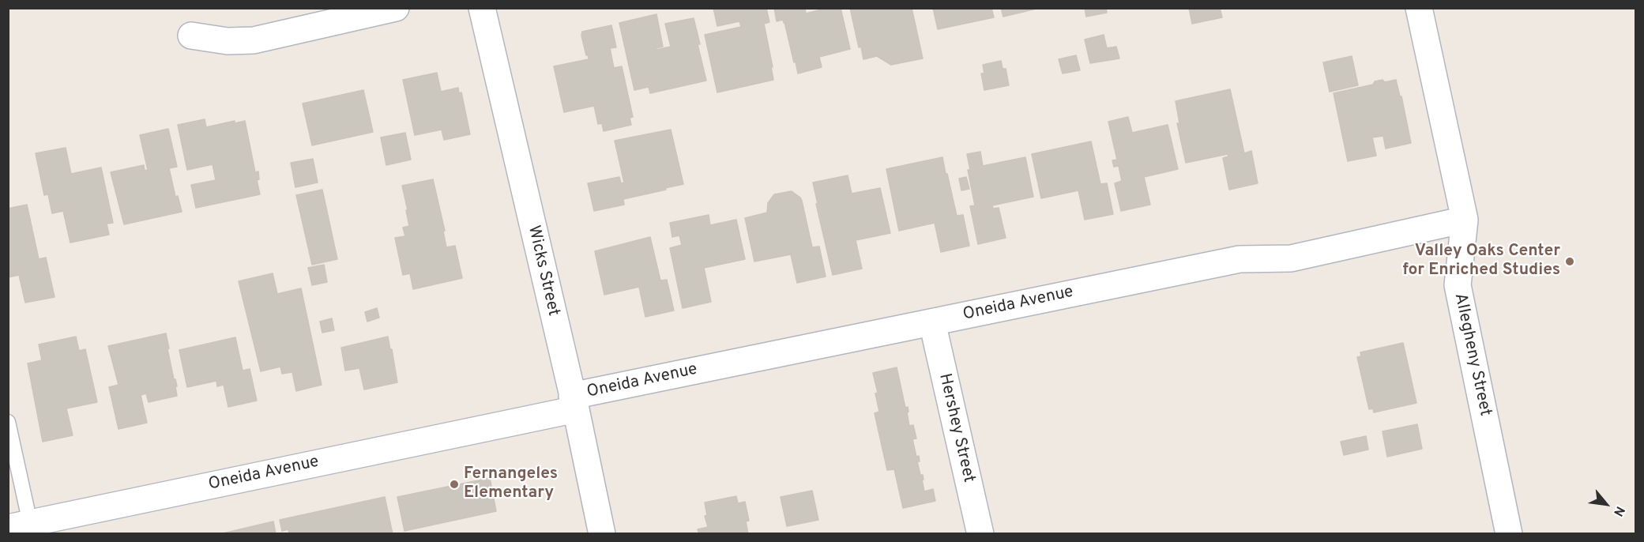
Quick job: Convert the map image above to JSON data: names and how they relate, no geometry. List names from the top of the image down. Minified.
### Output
{"streets":{"street":["Wicks Street","Oneida Avenue","Allegheny Street","Hershey Street"]},"crossings":[["Wicks Street","Oneida Avenue"],["Oneida Avenue","Allegheny Street"],["Oneida Avenue","Hershey Street"]],"places":["Valley Oaks Center for Enriched Studies","Fernangeles Elementary"],"north":"bottom right"}
